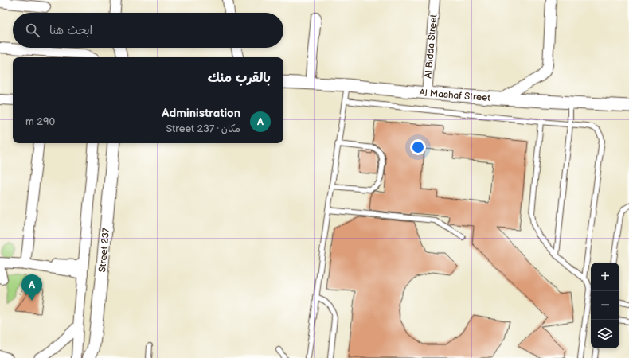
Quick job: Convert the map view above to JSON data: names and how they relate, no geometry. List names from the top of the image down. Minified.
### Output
{"streets":{"street":["Al Bidda Street","Al Mashaf Street","Street 237"]},"crossings":[["Al Bidda Street","Al Mashaf Street"]],"page":{"search":"ابحث هنا","heading":"بالقرب منك","list":[{"mark":"A","name":"Administration","note":"مكان · Street 237","value":"290 m"}],"map_buttons":["+","−"],"pins":"A"}}
